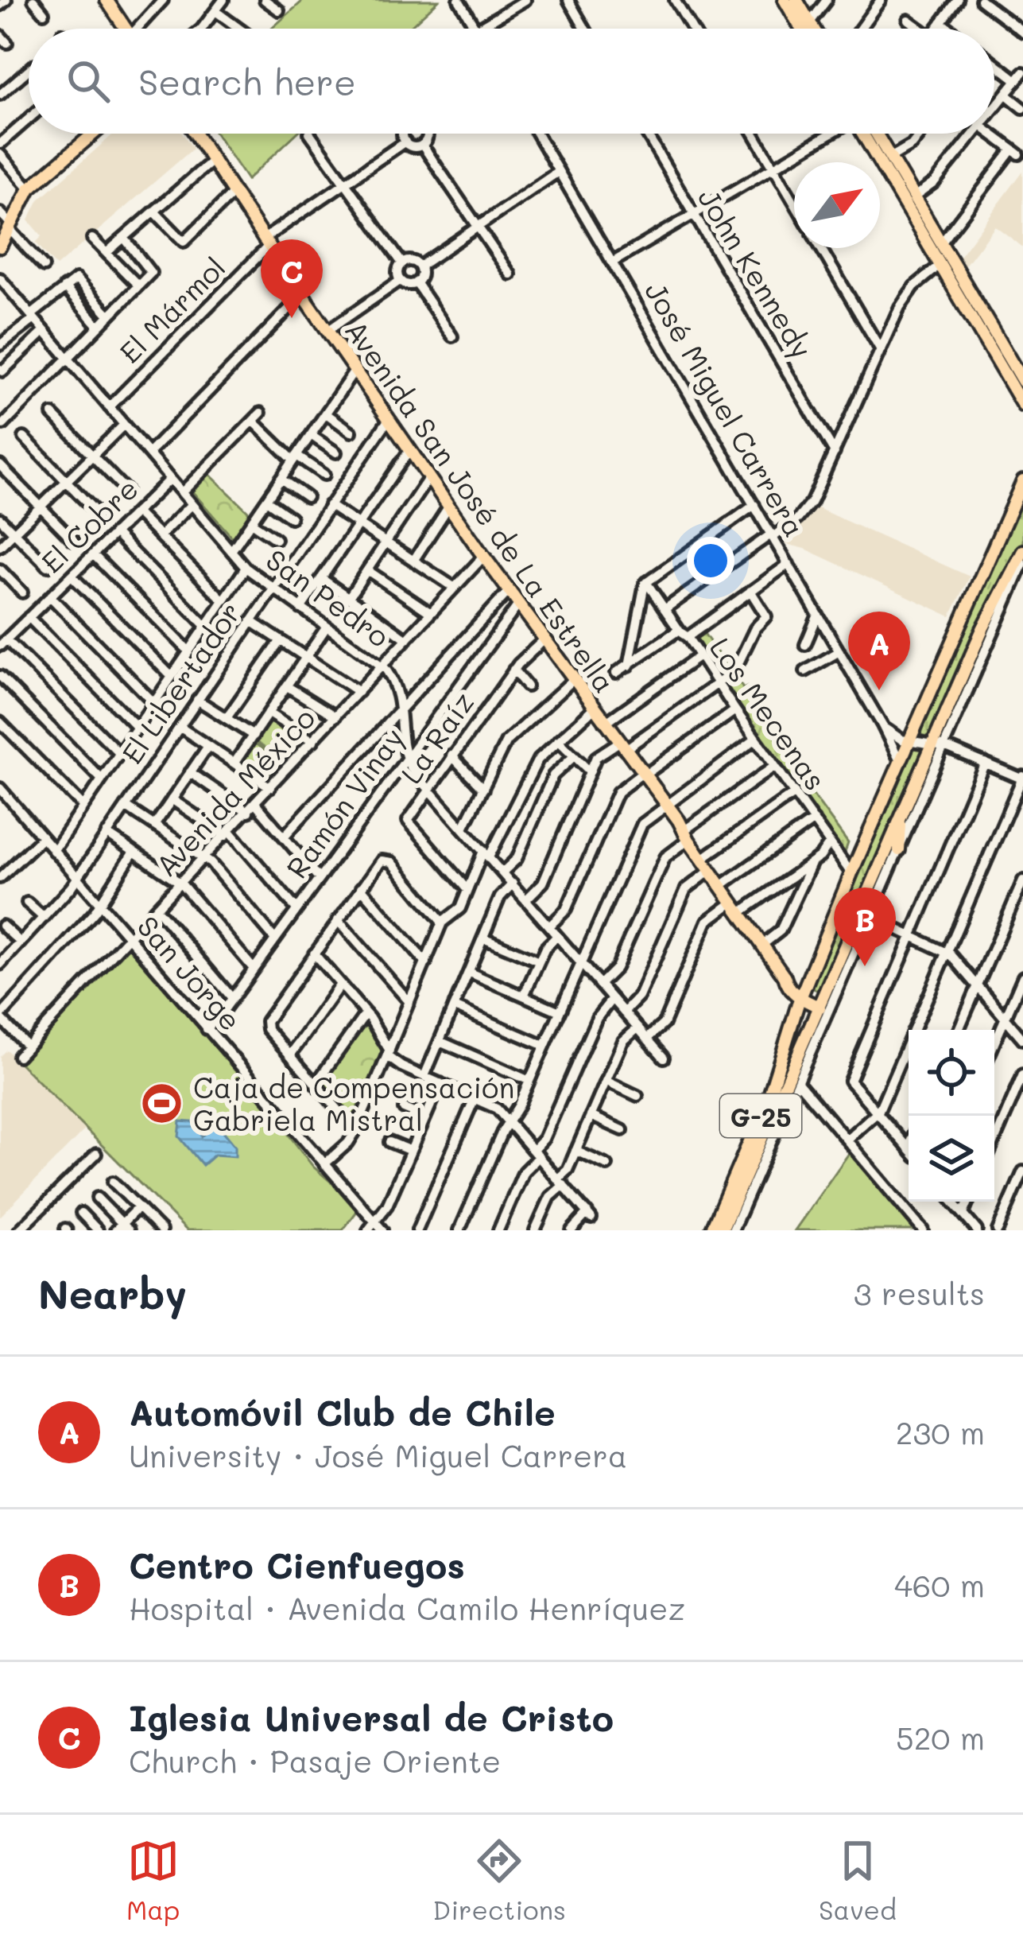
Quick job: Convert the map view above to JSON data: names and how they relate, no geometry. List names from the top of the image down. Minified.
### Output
{"streets":{"main road":["Avenida San José de La Estrella","G-25"],"street":["John Kennedy","El Mármol","José Miguel Carrera","El Cobre","San Pedro","El Libertador","Los Mecenas","La Raíz","Avenida México","Ramón Vinay","San Jorge"]},"crossings":[["El Mármol","Avenida San José de La Estrella"],["El Mármol","San Pedro"],["José Miguel Carrera","G-25"],["Avenida San José de La Estrella","El Libertador"],["Avenida San José de La Estrella","La Raíz"],["Avenida San José de La Estrella","Avenida México"],["Avenida San José de La Estrella","Ramón Vinay"],["Avenida San José de La Estrella","G-25"],["El Cobre","San Pedro"],["San Pedro","El Libertador"],["San Pedro","La Raíz"],["San Pedro","Avenida México"],["San Pedro","Ramón Vinay"],["El Libertador","San Jorge"],["Los Mecenas","G-25"],["Avenida México","San Jorge"],["Ramón Vinay","San Jorge"]],"places":{"sports":["Caja de Compensación Gabriela Mistral"]},"north":"top right","page":{"search":"Search here","pins":["C","A","B"],"heading":["Nearby","3 results"],"list":[{"mark":"A","name":"Automóvil Club de Chile","note":"University · José Miguel Carrera","value":"230 m"},{"mark":"B","name":"Centro Cienfuegos","note":"Hospital · Avenida Camilo Henríquez","value":"460 m"},{"mark":"C","name":"Iglesia Universal de Cristo","note":"Church · Pasaje Oriente","value":"520 m"}],"nav":["Map","Directions","Saved"]}}
